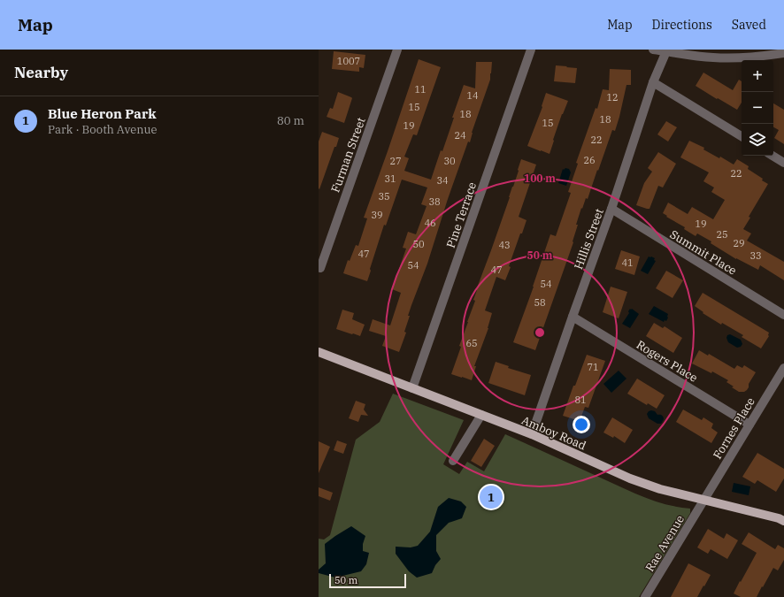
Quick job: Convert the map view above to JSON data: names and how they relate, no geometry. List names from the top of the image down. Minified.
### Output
{"streets":{"main road":["Amboy Road"],"street":["Furman Street","Pine Terrace","Hillis Street","Summit Place","Rogers Place","Fornes Place","Rae Avenue"]},"crossings":[["Pine Terrace","Amboy Road"],["Hillis Street","Summit Place"],["Hillis Street","Rogers Place"],["Hillis Street","Amboy Road"],["Rogers Place","Fornes Place"],["Fornes Place","Amboy Road"],["Fornes Place","Rae Avenue"],["Amboy Road","Rae Avenue"]],"house_numbers":["1007","11","14","12","15","18","18","15","19","24","22","26","27","30","22","31","34","35","38","39","46","19","25","29","50","43","47","33","41","54","47","54","58","65","71","81"],"scale_bar":"50 m","page":{"header":"Map","nav":["Map","Directions","Saved"],"heading":"Nearby","map_buttons":["+","−"],"list":[{"mark":"1","name":"Blue Heron Park","note":"Park · Booth Avenue","value":"80 m"}],"pins":"1","scale":"50 m"},"rings":["100 m","50 m"]}
